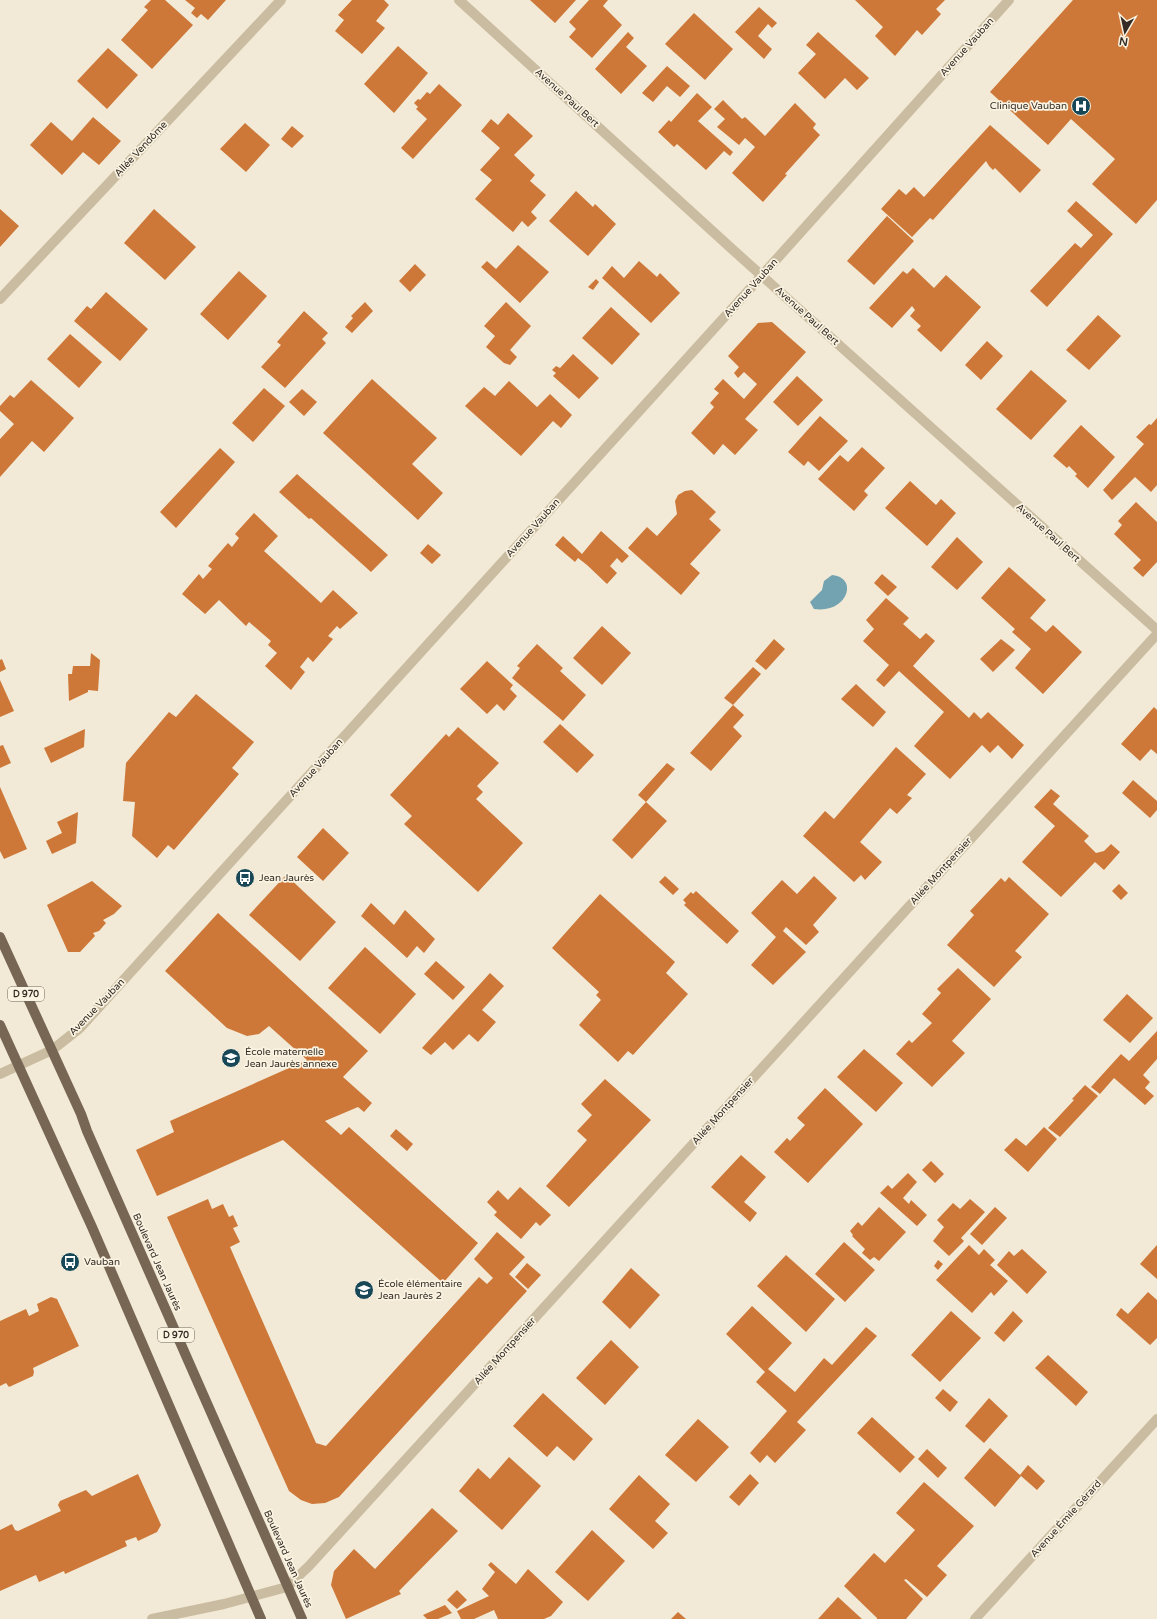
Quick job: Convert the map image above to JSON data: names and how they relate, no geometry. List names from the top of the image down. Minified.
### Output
{"streets":{"main road":["D 970","Boulevard Jean Jaurès"],"street":["Avenue Vauban","Avenue Paul Bert","Allée Vendôme","Allée Montpensier","Avenue Émile Gérard"]},"crossings":[["Avenue Vauban","Avenue Paul Bert"],["Avenue Vauban","D 970"],["Avenue Vauban","Boulevard Jean Jaurès"],["Allée Montpensier","Boulevard Jean Jaurès"]],"places":{"hospital":["Clinique Vauban"],"bus stop":["Jean Jaurès","Vauban"],"school or university":["École maternelle Jean Jaurès annexe","École élémentaire Jean Jaurès 2"]},"north":"bottom"}
